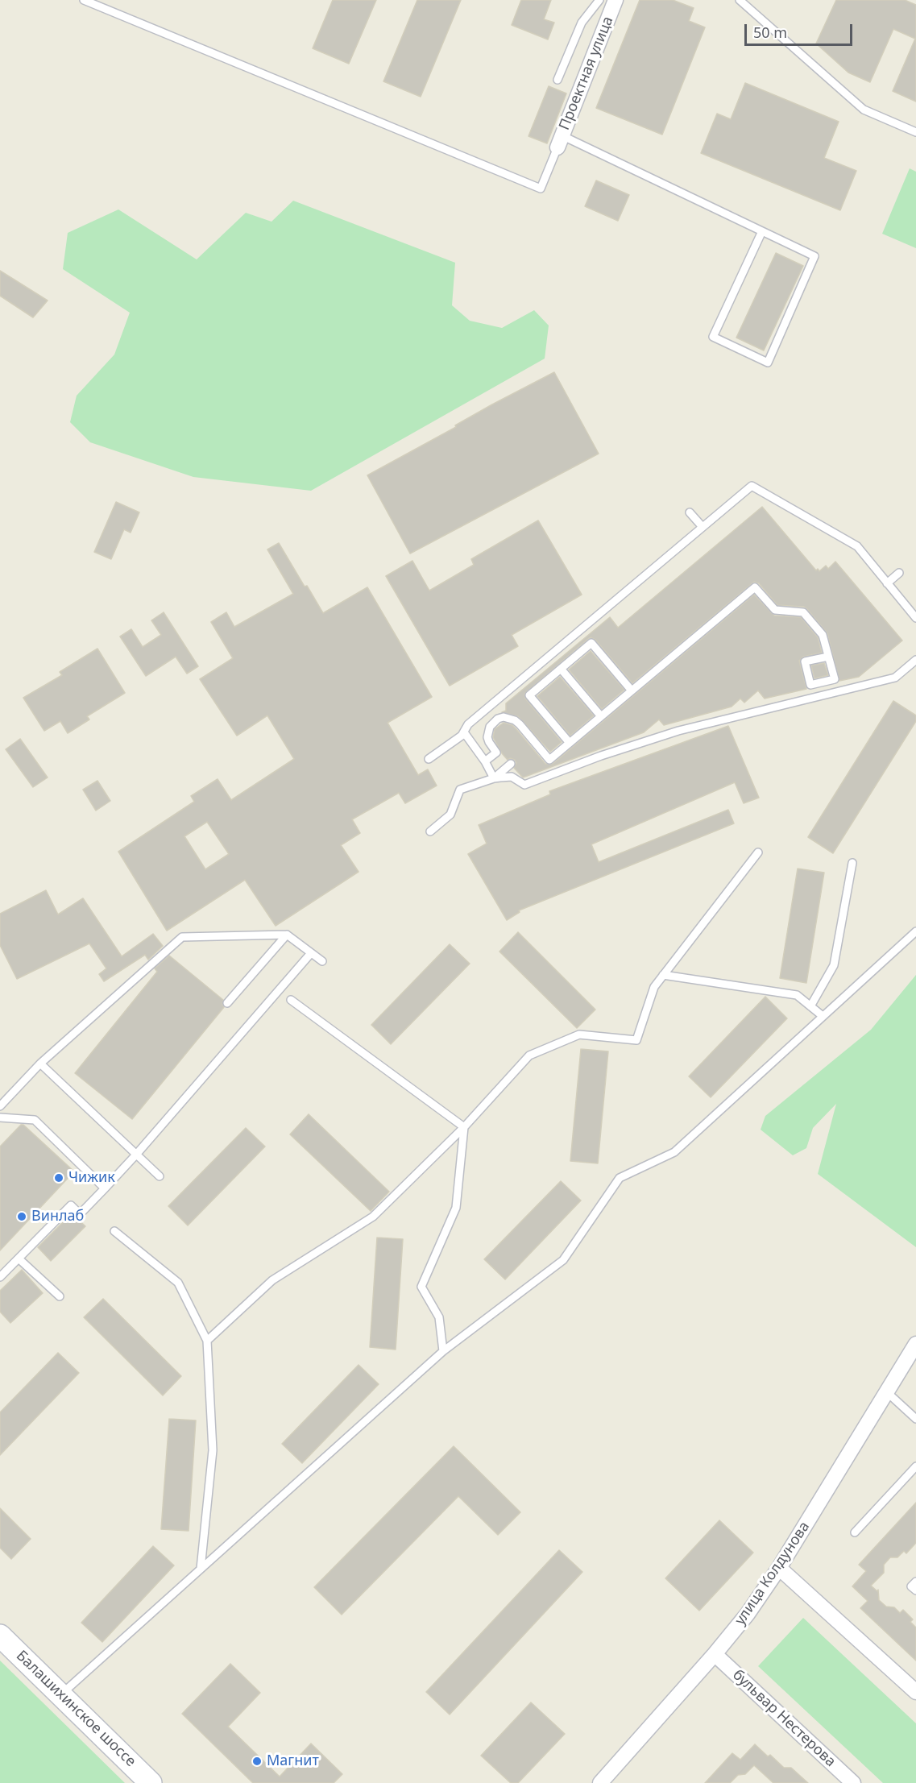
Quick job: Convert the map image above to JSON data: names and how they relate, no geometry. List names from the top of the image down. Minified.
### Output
{"streets":{"main road":["Балашихинское шоссе"],"street":["Проектная улица","улица Колдунова","бульвар Нестерова"]},"crossings":[["улица Колдунова","бульвар Нестерова"]],"places":["Чижик","Винлаб","Магнит"],"scale_bar":"50 m"}
